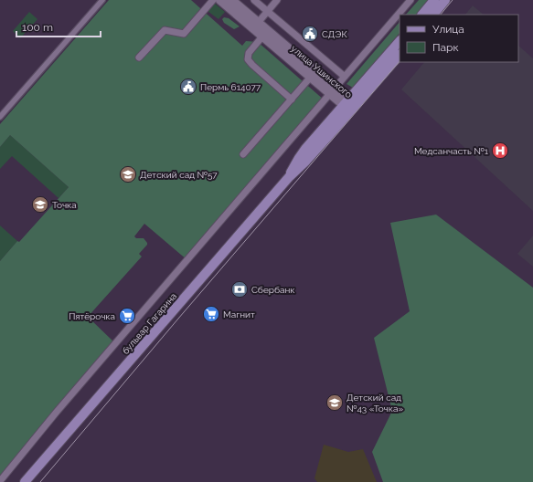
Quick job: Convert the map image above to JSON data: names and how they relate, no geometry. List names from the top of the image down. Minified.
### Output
{"streets":{"main road":["улица Ушинского","бульвар Гагарина"]},"crossings":[["улица Ушинского","бульвар Гагарина"]],"places":{"public building":["СДЭК","Пермь 614077"],"hospital":["Медсанчасть №1"],"school or university":["Детский сад №57","Точка","Детский сад №43 «Точка»"],"bank":["Сбербанк"],"supermarket":["Магнит","Пятёрочка"]},"legend":["Улица","Парк"],"scale_bar":"100 m"}
